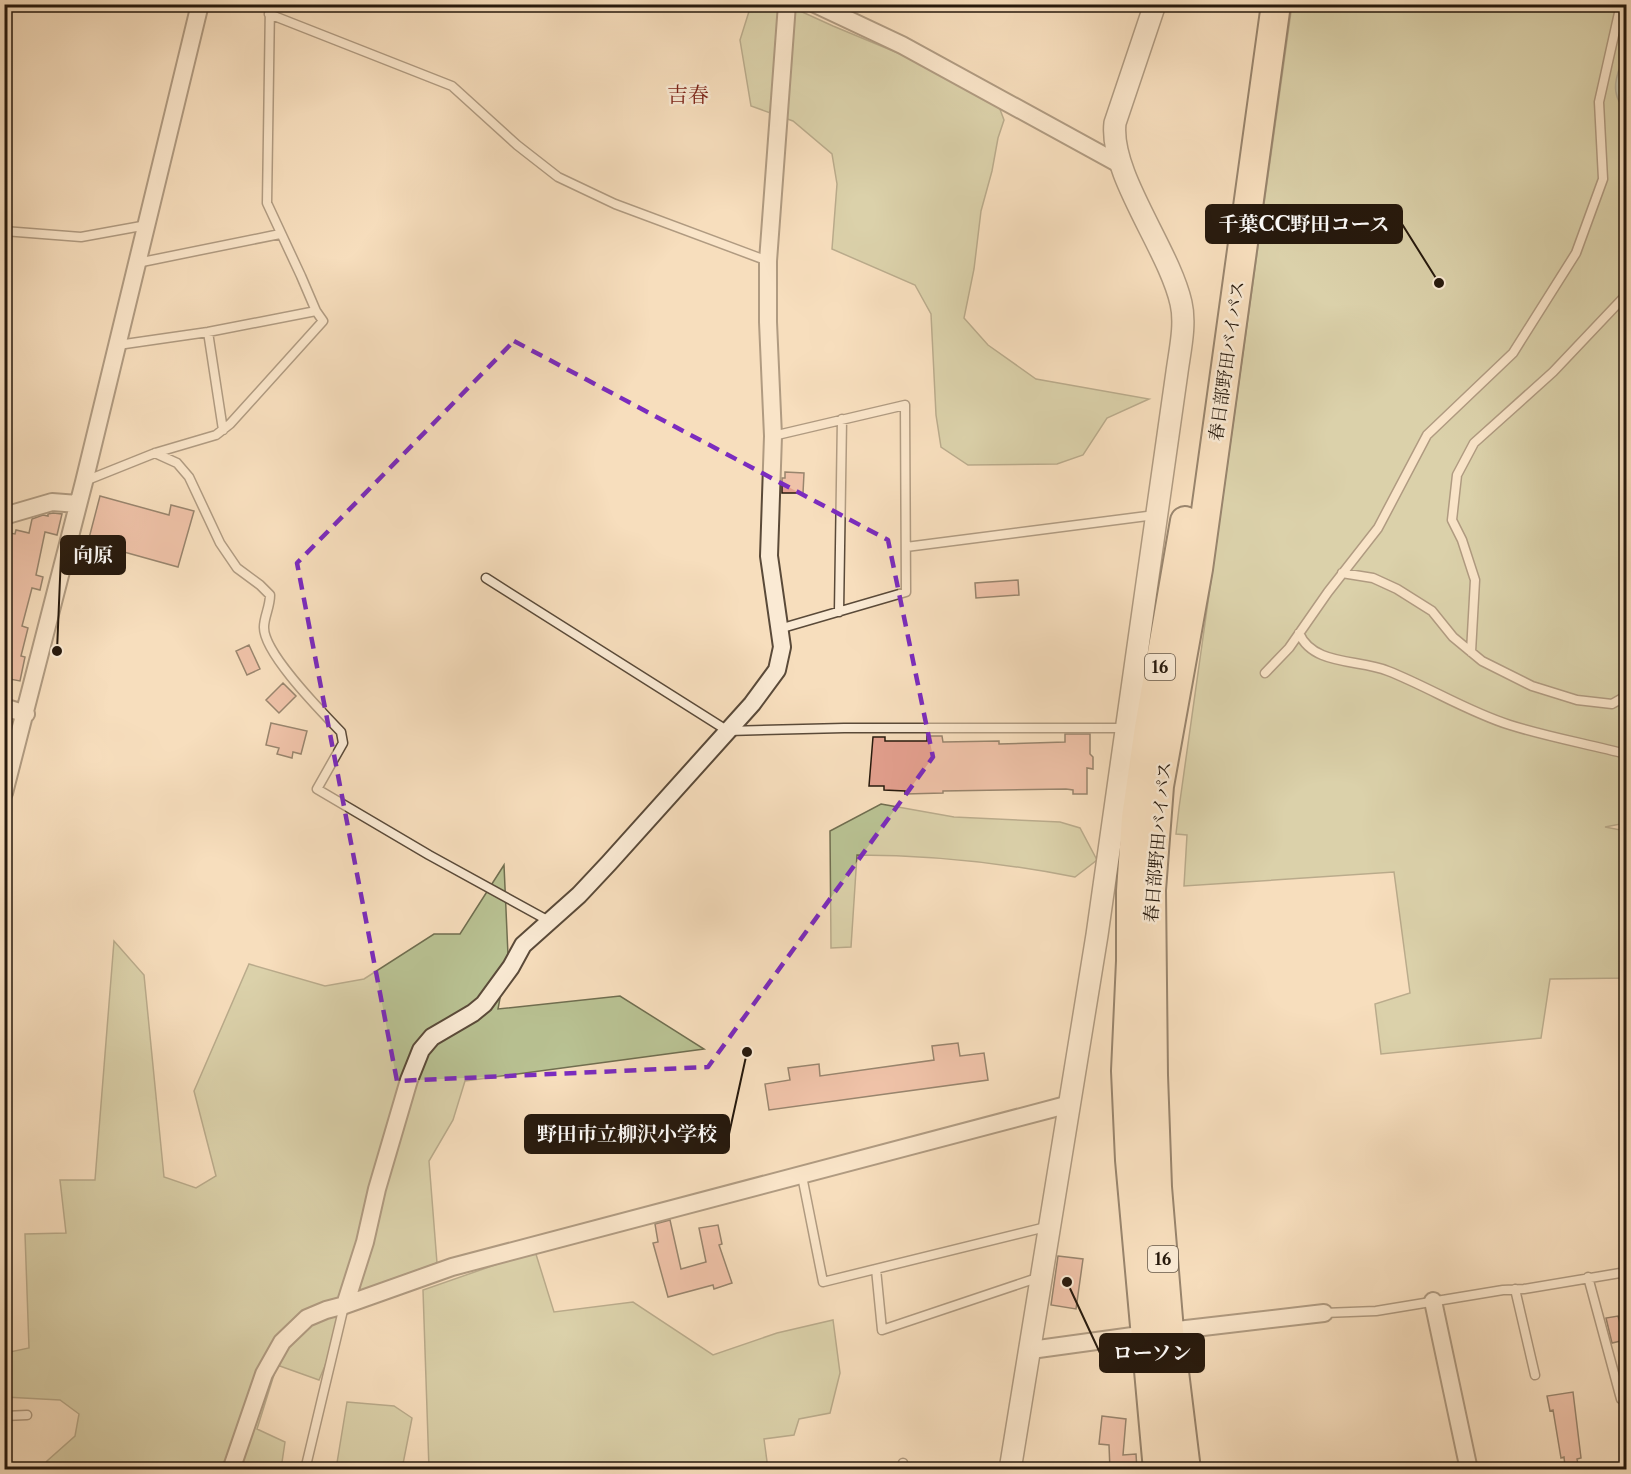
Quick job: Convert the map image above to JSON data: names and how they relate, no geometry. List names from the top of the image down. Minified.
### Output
{"streets":{"highway":["春日部野田バイパス","16"]},"districts":["吉春"],"places":["千葉CC野田コース","向原","野田市立柳沢小学校","ローソン"]}
